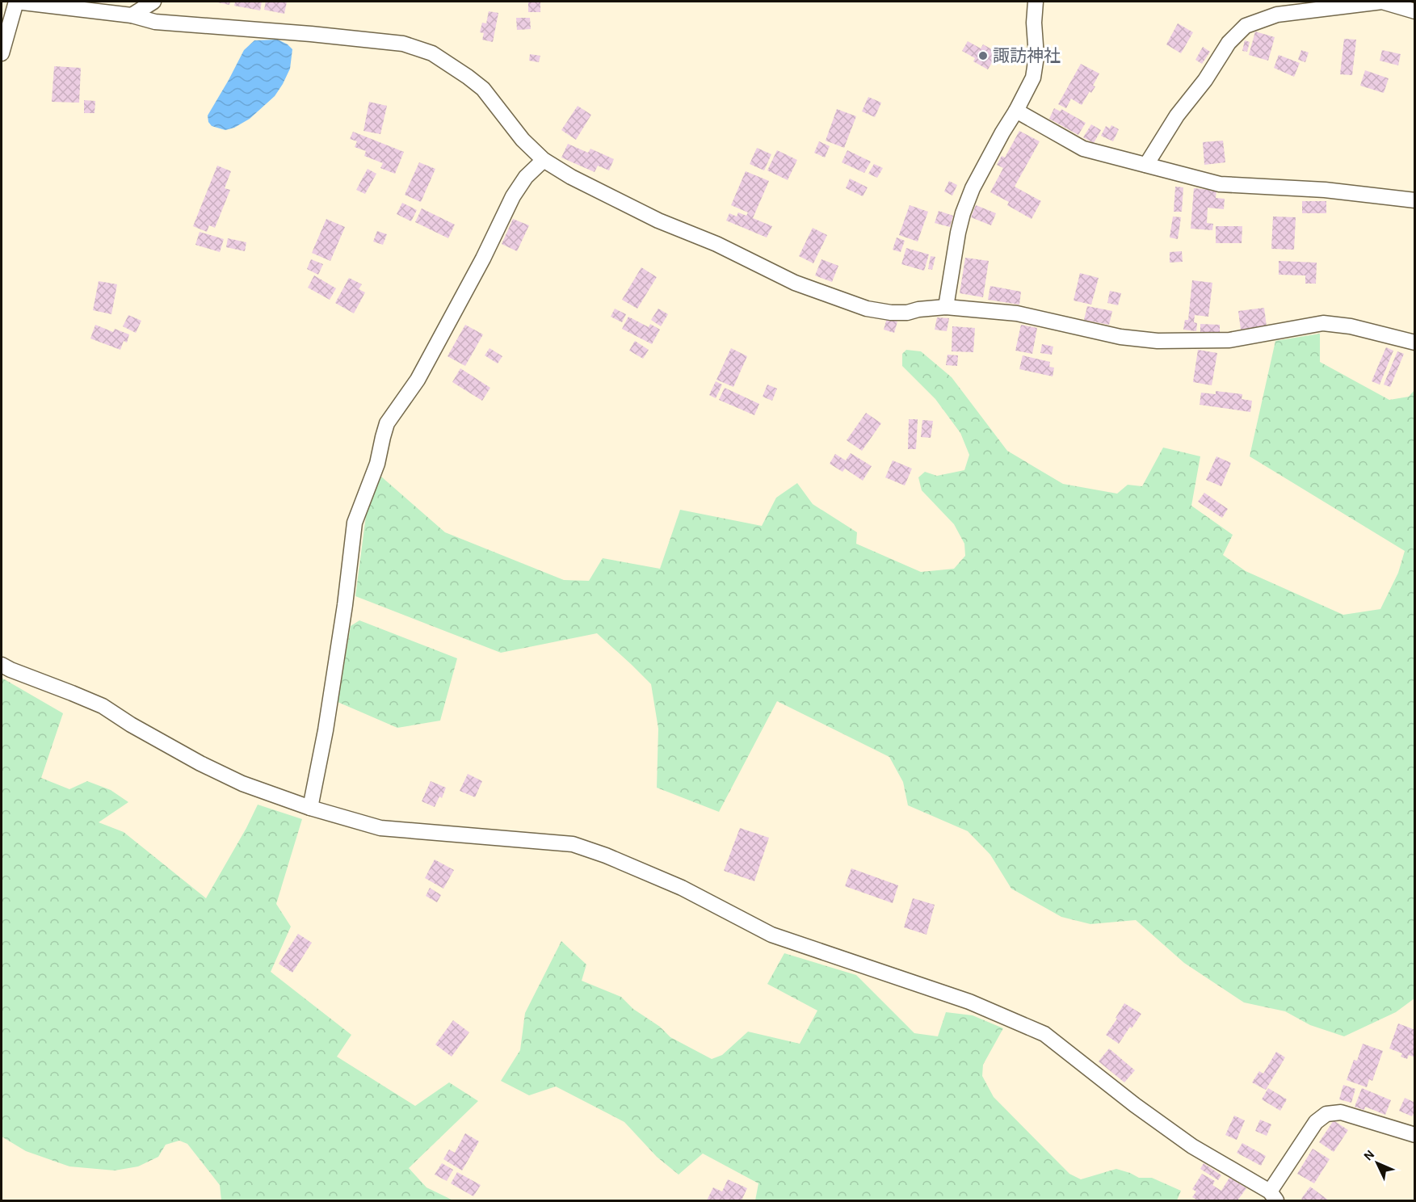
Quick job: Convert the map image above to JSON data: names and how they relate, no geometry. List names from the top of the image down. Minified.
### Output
{"places":["諏訪神社"],"north":"top left"}
